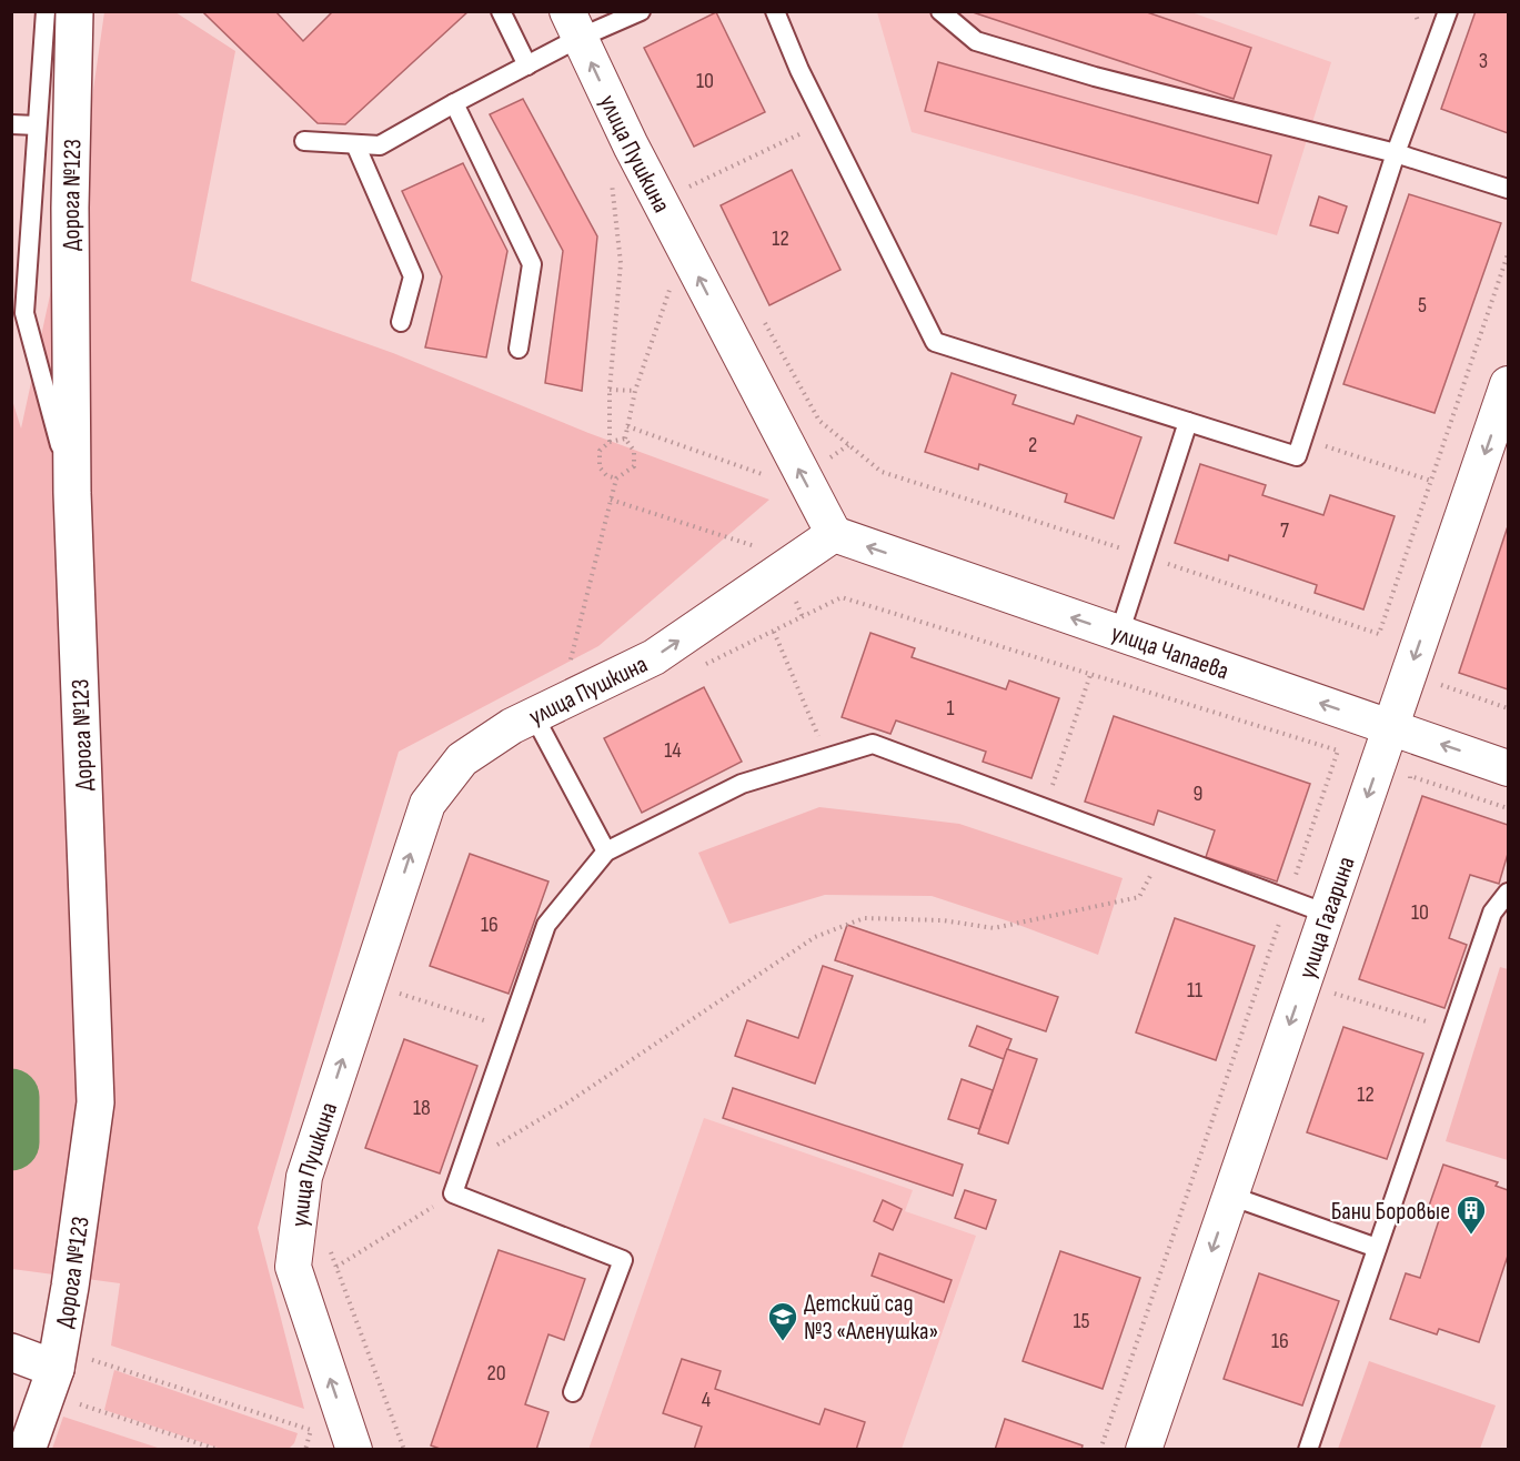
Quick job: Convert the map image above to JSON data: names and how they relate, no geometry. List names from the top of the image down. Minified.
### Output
{"streets":{"street":["улица Пушкина","Дорога №123","улица Чапаева","улица Гагарина"]},"crossings":[["улица Пушкина","улица Чапаева"],["улица Чапаева","улица Гагарина"]],"one_way":["улица Пушкина","улица Чапаева","улица Гагарина"],"places":{"building":["Бани Боровые"],"school or university":["Детский сад №3 «Аленушка»"]},"house_numbers":["3","10","12","5","2","7","1","14","9","10","16","11","12","18","15","16","20","4"]}
